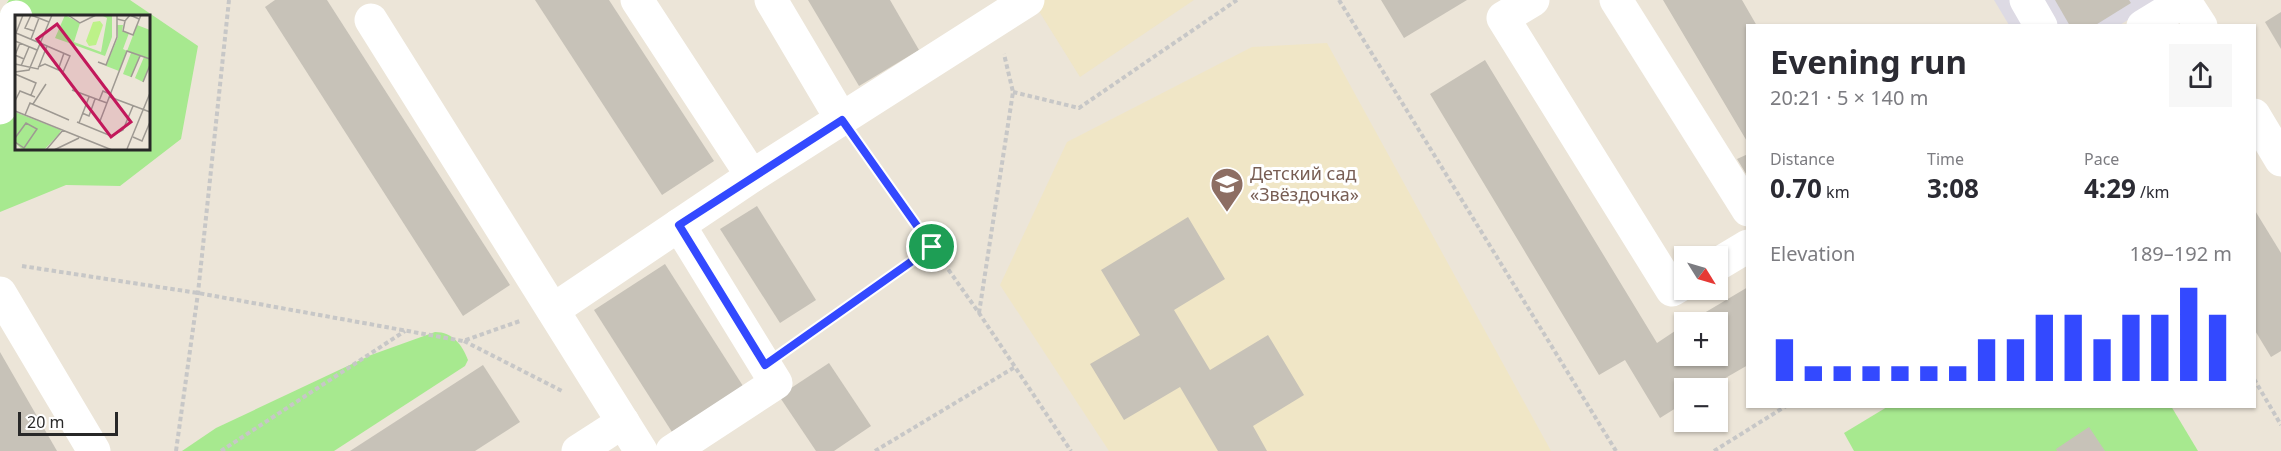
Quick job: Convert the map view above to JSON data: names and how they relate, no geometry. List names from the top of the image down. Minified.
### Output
{"places":{"school or university":["Детский сад «Звёздочка»"]},"scale_bar":"20 m","north":"bottom right","page":{"heading":["Evening run","20:21 · 5 × 140 m"],"stats":[["Distance","0.70 km"],["Time","3:08"],["Pace","4:29 /km"]],"chart":["Elevation","189–192 m"],"map_buttons":["+","−"],"scale":"20 m"}}
